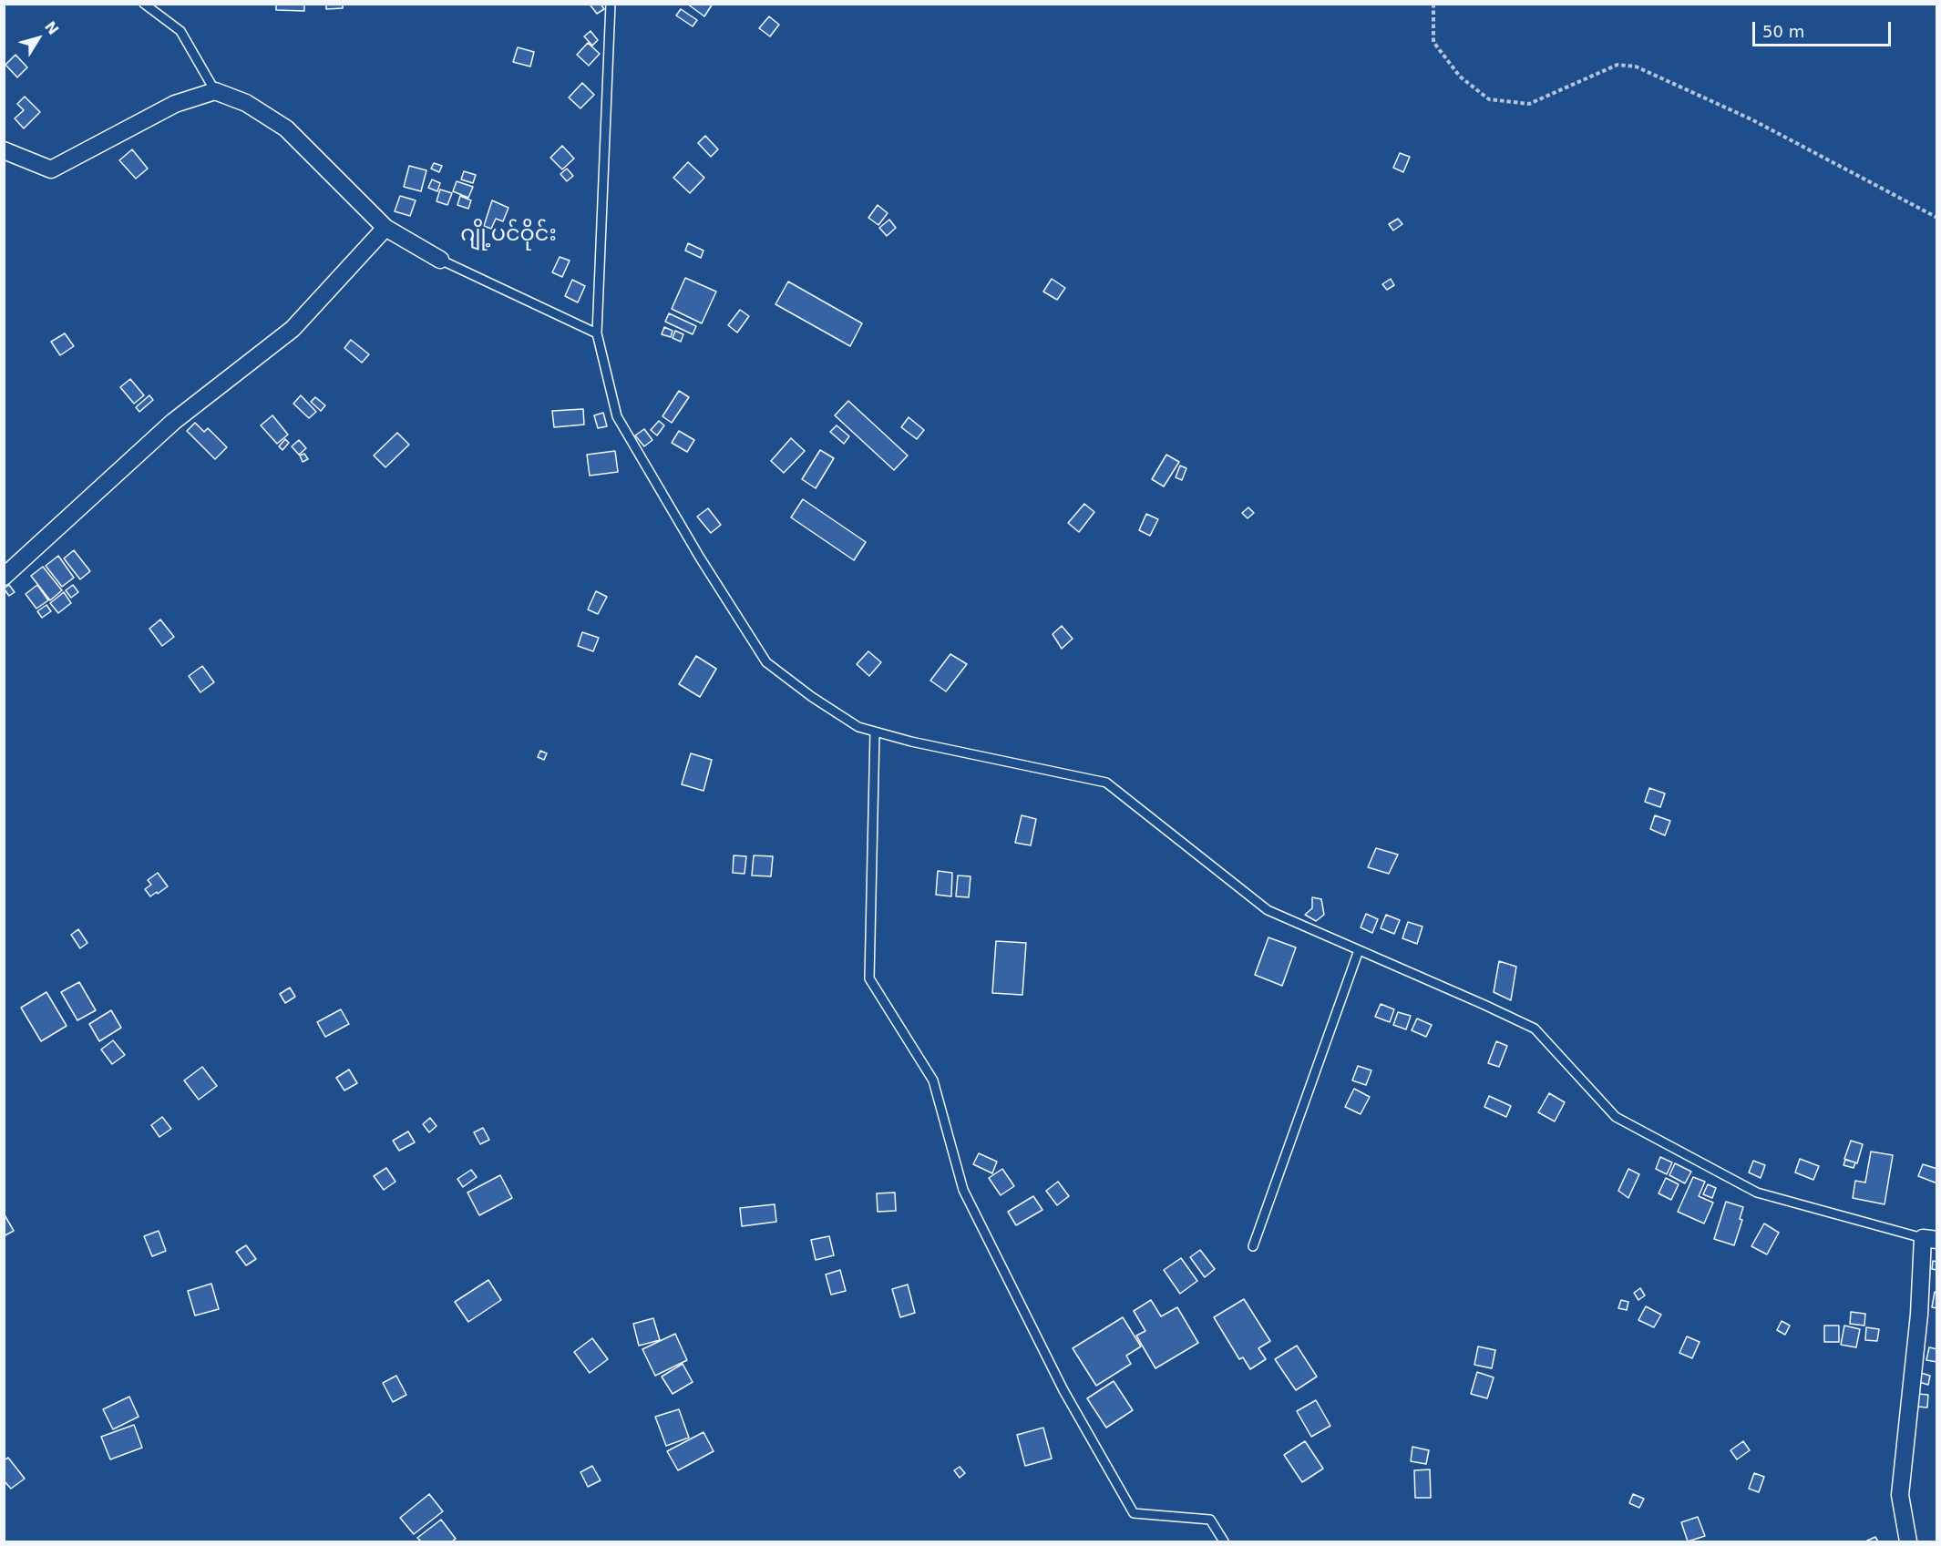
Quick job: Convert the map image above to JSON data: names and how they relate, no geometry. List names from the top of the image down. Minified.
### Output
{"districts":["ဂျို့ပင်ဝိုင်း"],"scale_bar":"50 m","north":"top right"}
